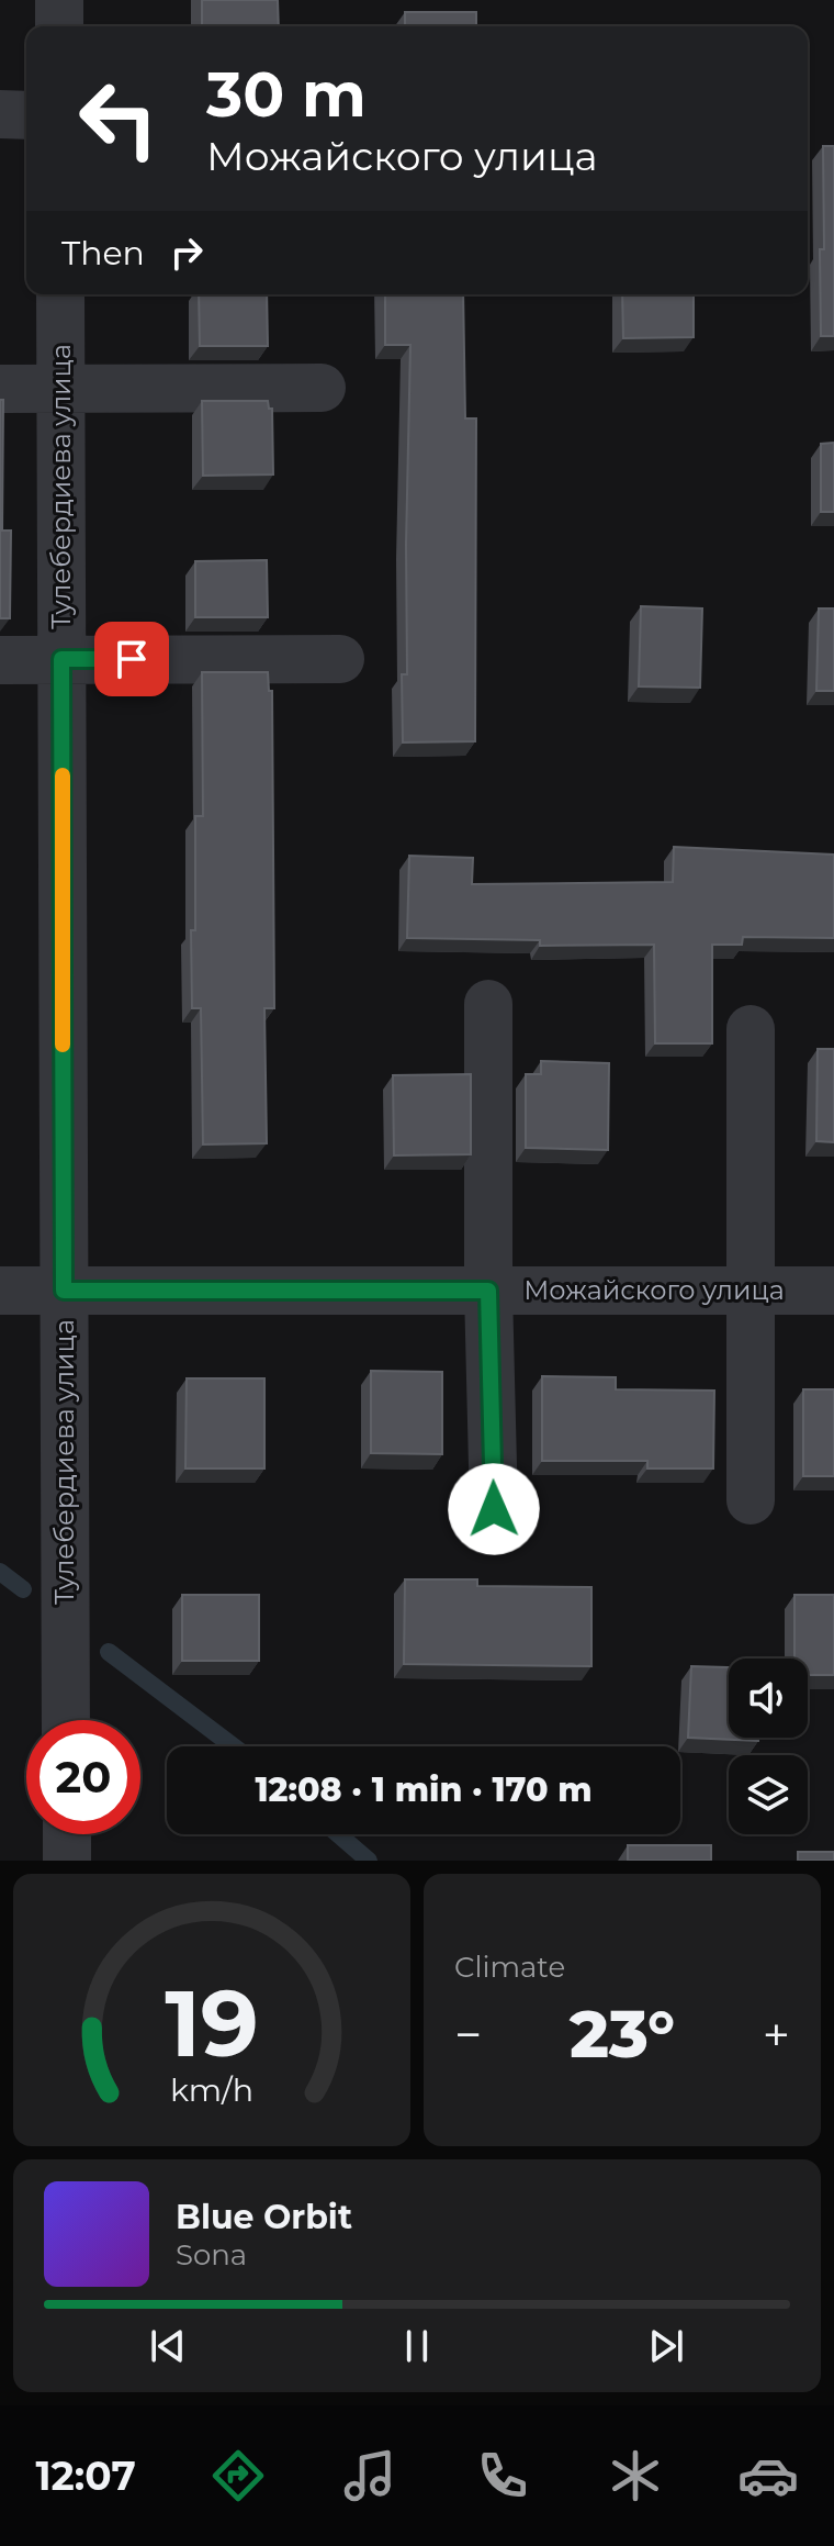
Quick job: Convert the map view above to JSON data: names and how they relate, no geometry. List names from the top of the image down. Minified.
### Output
{"streets":{"street":["Тулебердиева улица","Можайского улица"]},"crossings":[["Тулебердиева улица","Можайского улица"]],"page":{"turn":["30 m","Можайского улица"],"then":"Then","limit":"20","trip":"12:08 · 1 min · 170 m","tile":"Climate","heat":["−","23°","+"],"song":["Blue Orbit","Sona"],"tabs":"12:07","gauge":["19","km/h"]}}
